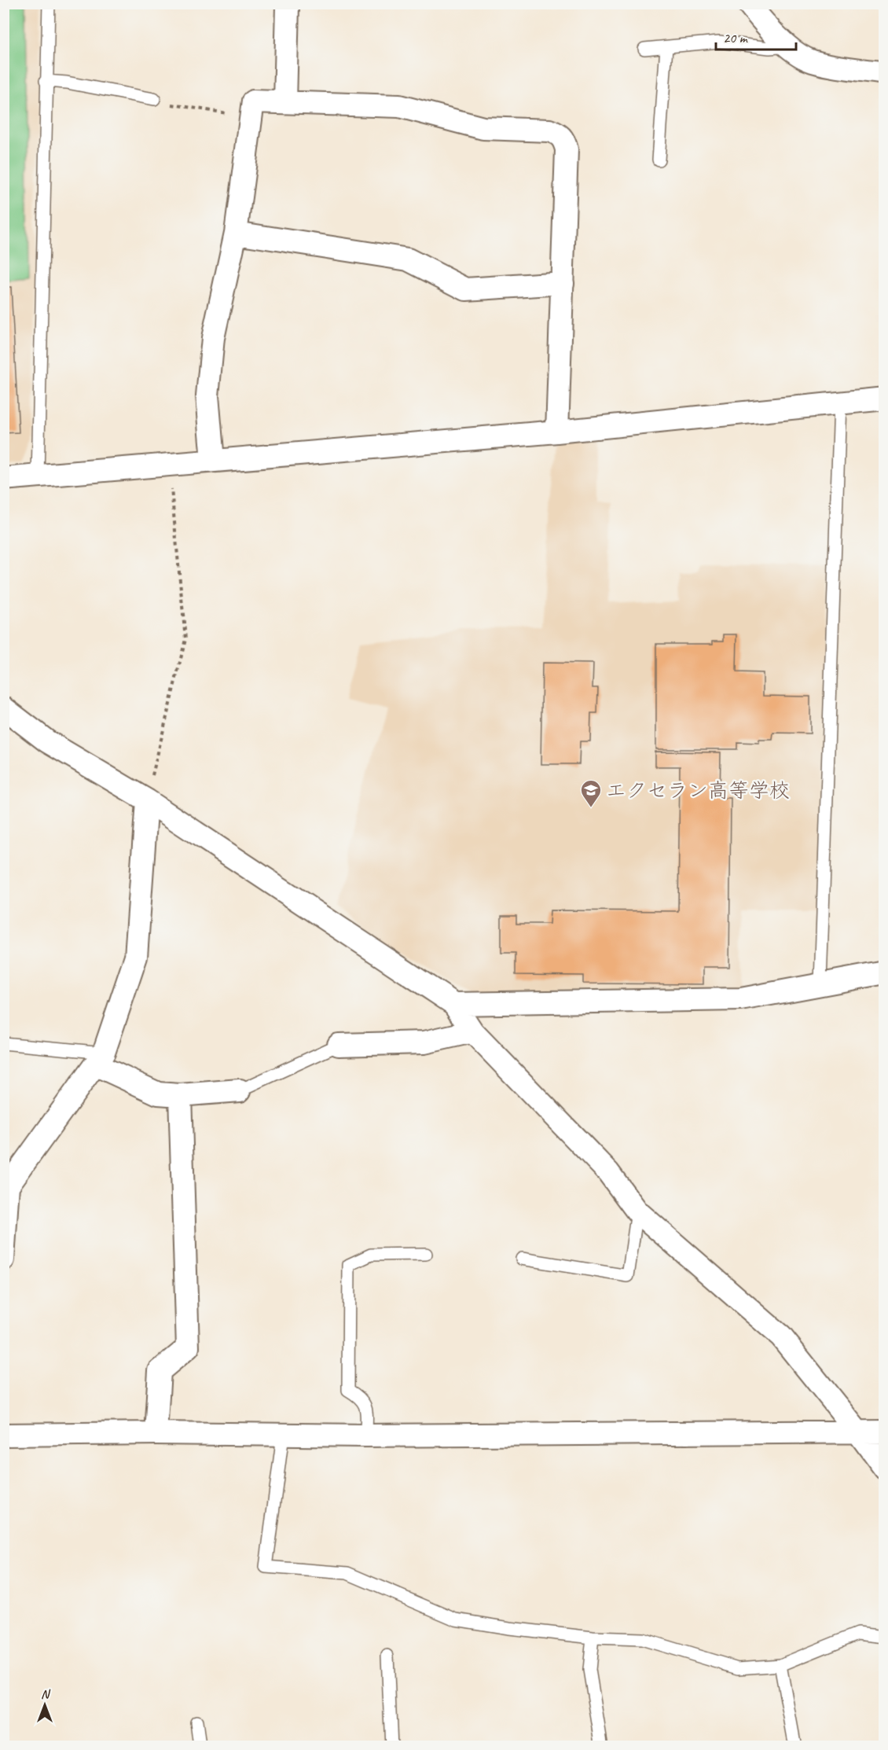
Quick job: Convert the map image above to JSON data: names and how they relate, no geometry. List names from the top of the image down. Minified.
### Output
{"places":{"school or university":["エクセラン高等学校"]},"scale_bar":"20 m","north":"top"}
